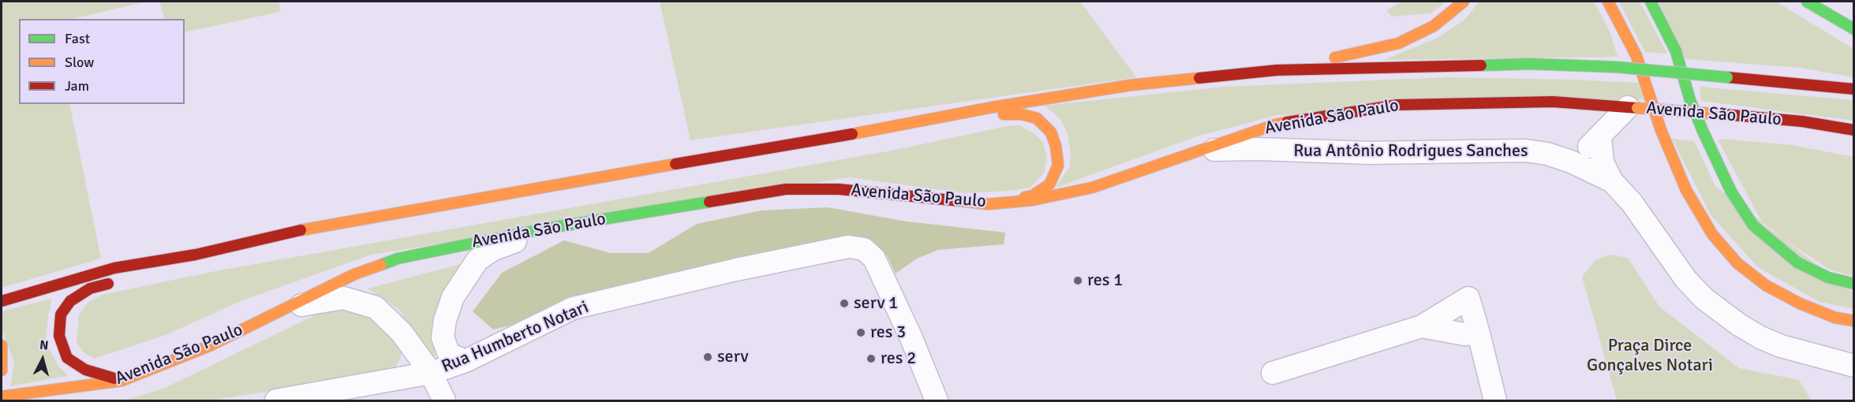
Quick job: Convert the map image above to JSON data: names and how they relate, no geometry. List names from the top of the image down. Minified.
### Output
{"streets":{"main road":["Avenida São Paulo"],"street":["Rua Antônio Rodrigues Sanches","Rua Humberto Notari"]},"crossings":[["Avenida São Paulo","Rua Antônio Rodrigues Sanches"]],"parks":["Praça Dirce Gonçalves Notari"],"places":["res 1","serv 1","res 3","serv","res 2"],"legend":["Fast","Slow","Jam"],"north":"top"}
